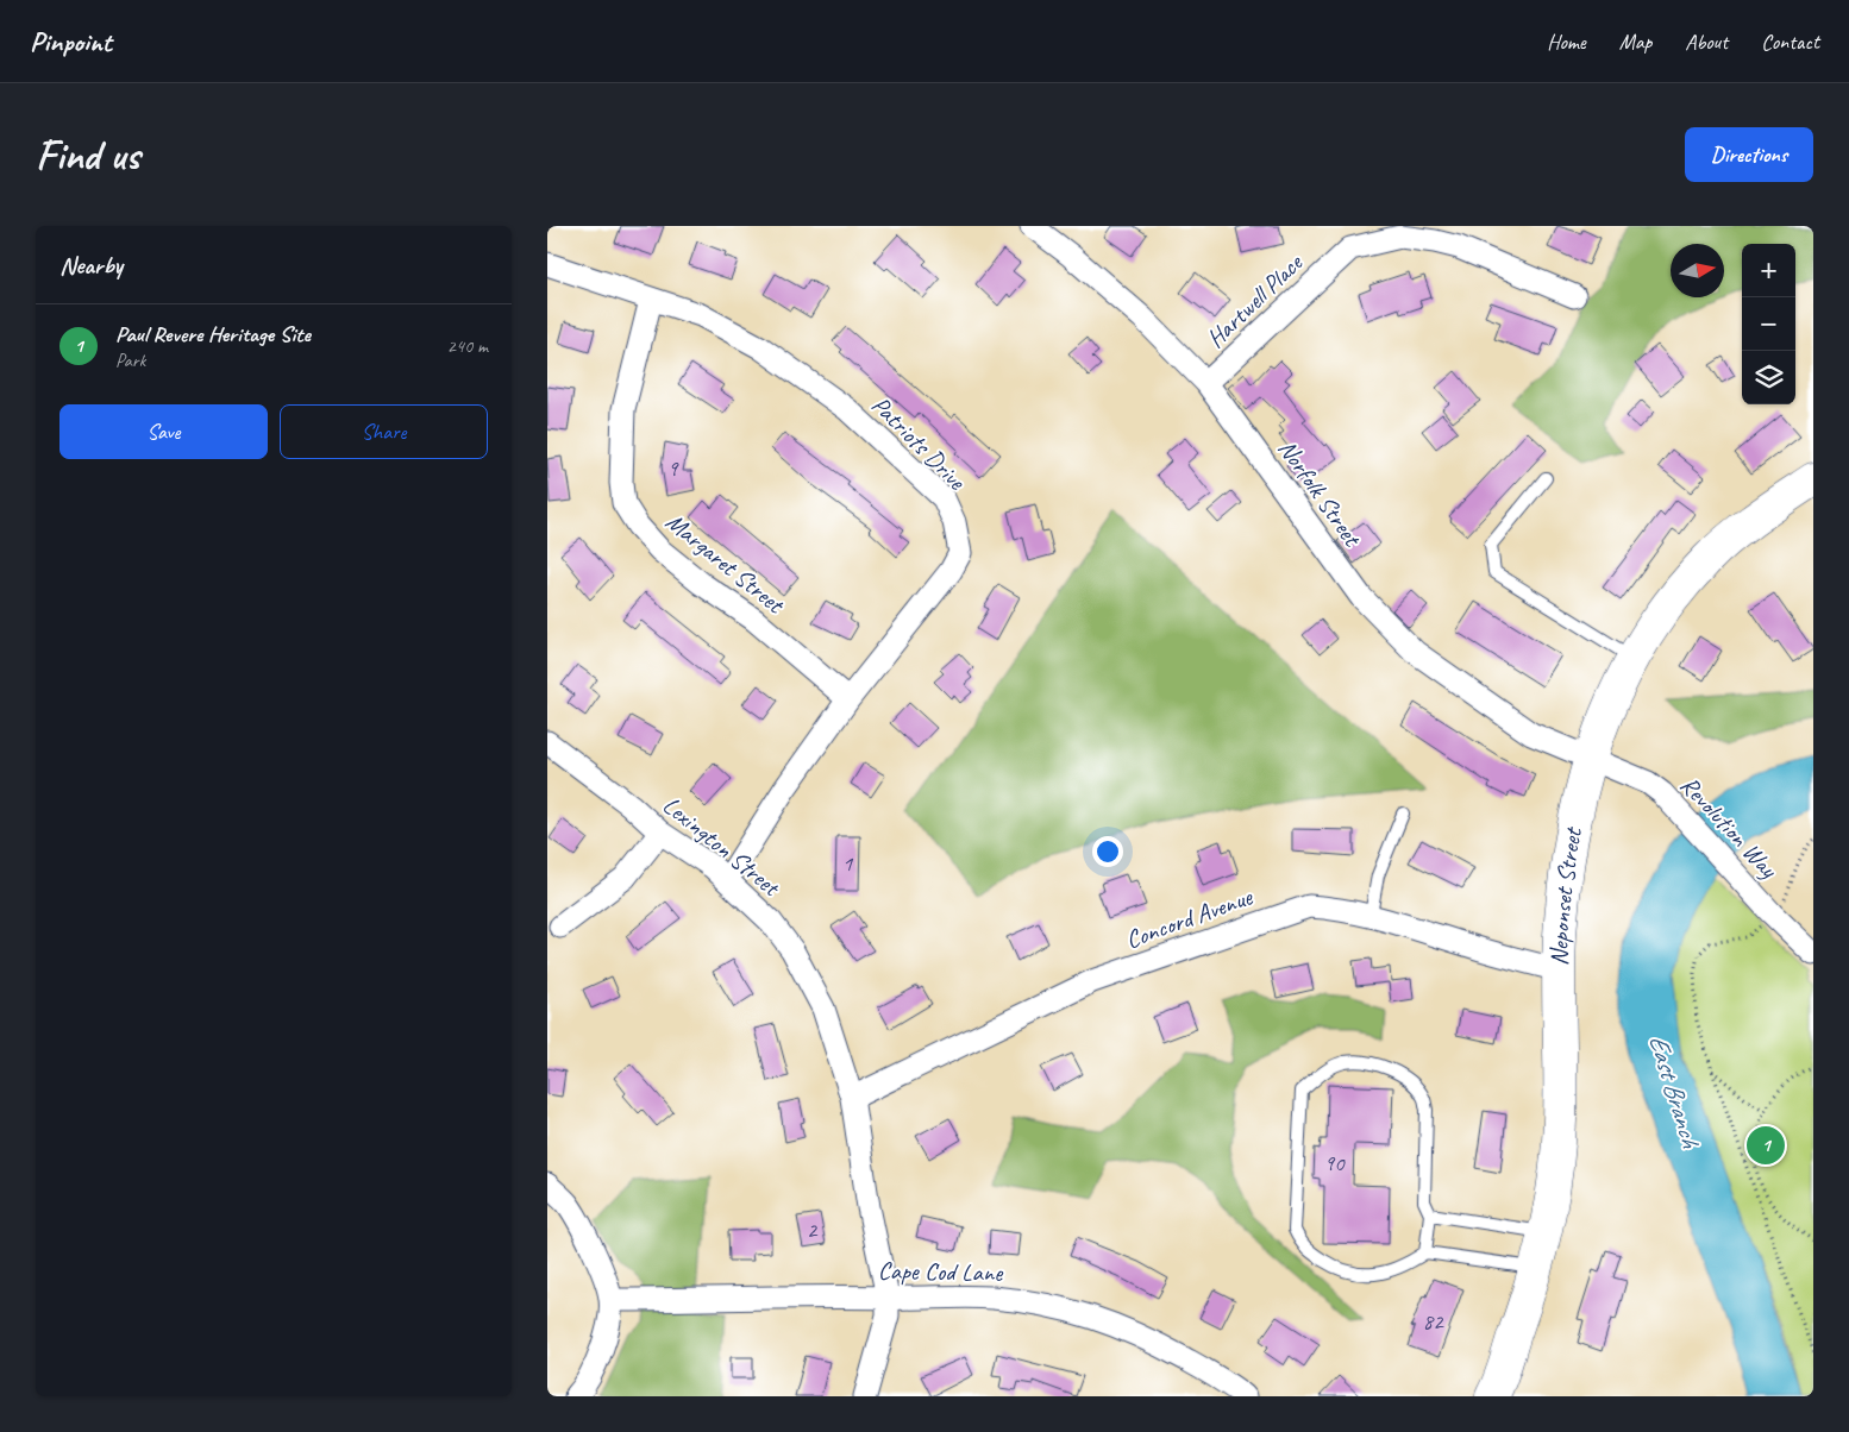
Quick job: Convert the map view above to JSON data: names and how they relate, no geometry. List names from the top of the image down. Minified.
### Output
{"streets":{"main road":["Neponset Street"],"street":["Hartwell Place","Patriots Drive","Norfolk Street","Margaret Street","Revolution Way","Lexington Street","Concord Avenue","Cape Cod Lane"]},"crossings":[["Hartwell Place","Norfolk Street"],["Patriots Drive","Margaret Street"],["Patriots Drive","Lexington Street"],["Norfolk Street","Revolution Way"],["Norfolk Street","Neponset Street"],["Revolution Way","Neponset Street"],["Lexington Street","Concord Avenue"],["Lexington Street","Cape Cod Lane"],["Neponset Street","Concord Avenue"]],"water":["East Branch"],"house_numbers":["9","1","90","2","82"],"north":"right","page":{"header":"Pinpoint","nav":["Home","Map","About","Contact"],"buttons":["Directions",["Save","Share"]],"title":"Find us","heading":"Nearby","map_buttons":["+","−"],"list":[{"mark":"1","name":"Paul Revere Heritage Site","note":"Park","value":"240 m"}],"pins":"1"}}
